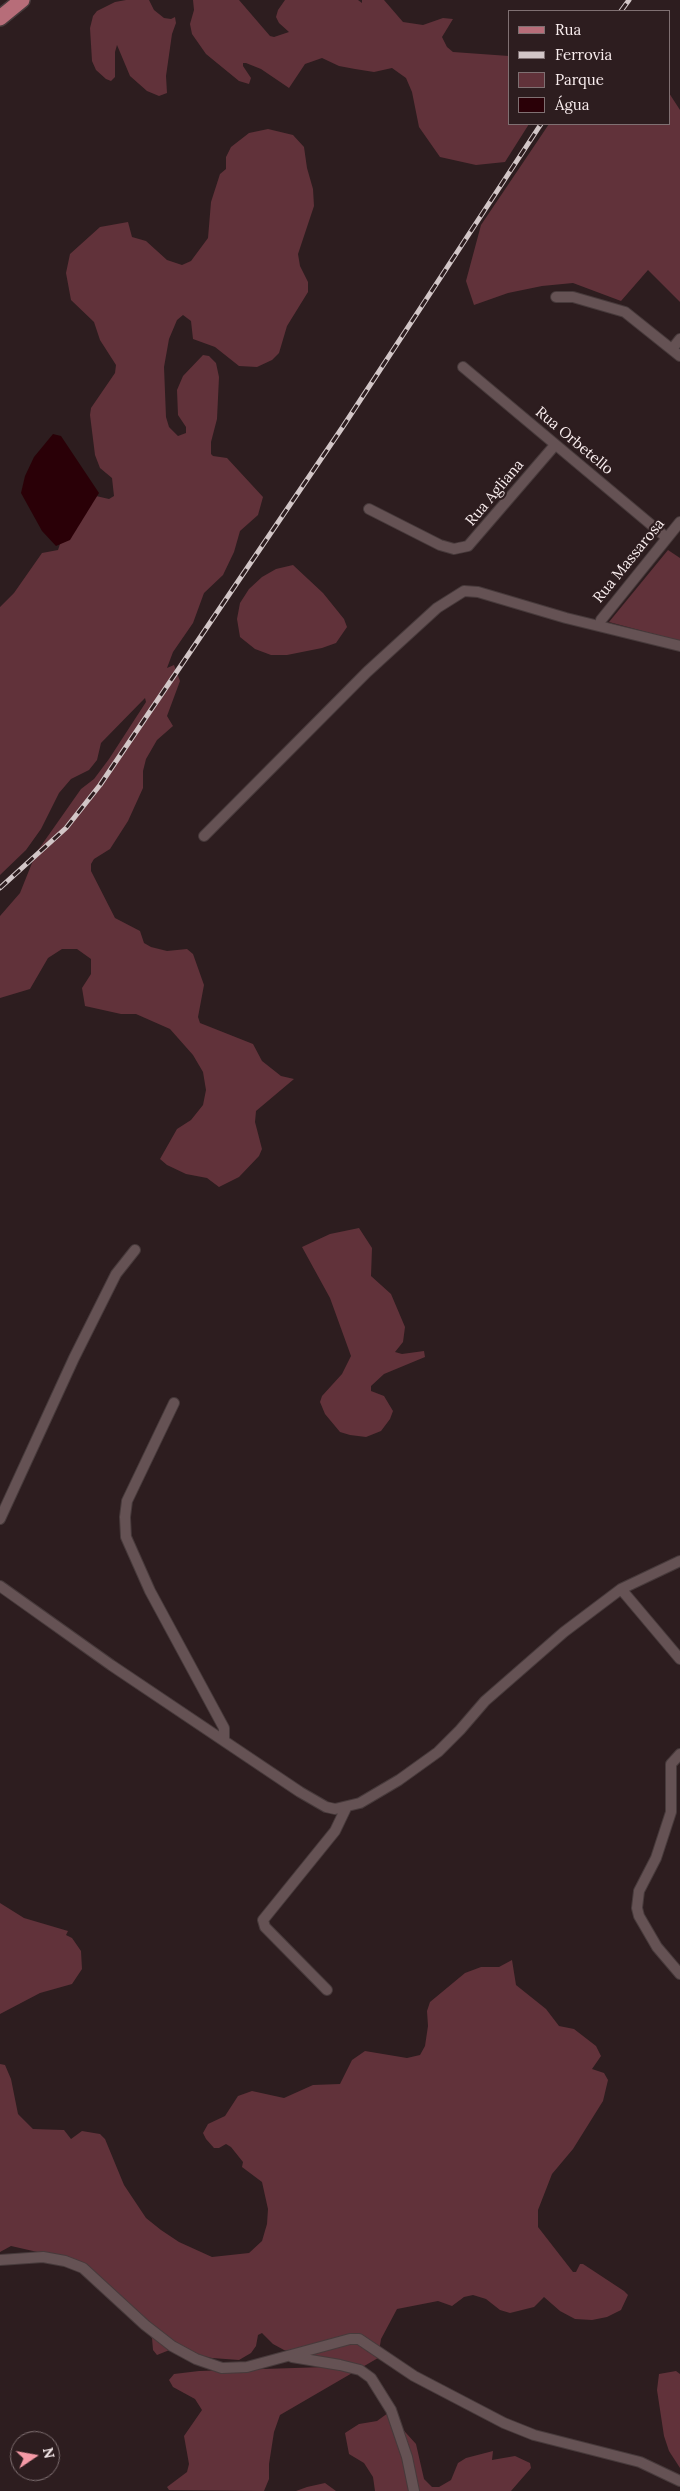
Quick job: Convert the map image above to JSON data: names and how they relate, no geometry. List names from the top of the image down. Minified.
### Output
{"streets":{"street":["Rua Orbetello","Rua Agliana","Rua Massarosa"]},"crossings":[["Rua Orbetello","Rua Agliana"],["Rua Orbetello","Rua Massarosa"]],"legend":["Rua","Ferrovia","Parque","Água"],"north":"right"}
